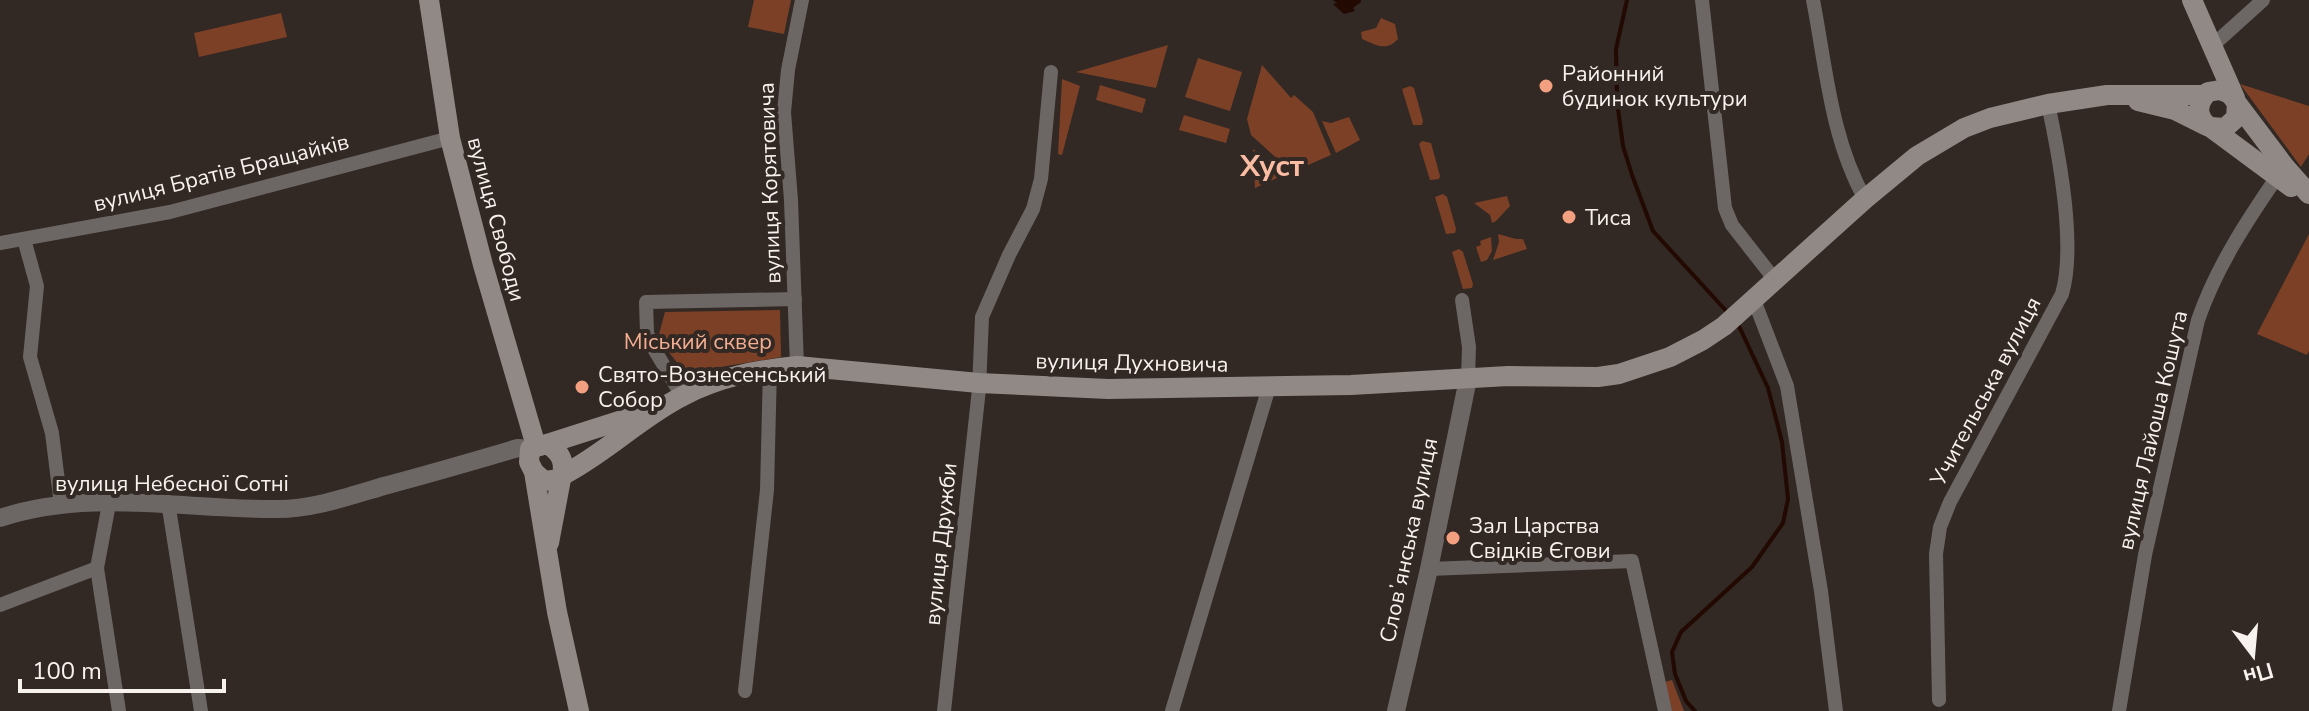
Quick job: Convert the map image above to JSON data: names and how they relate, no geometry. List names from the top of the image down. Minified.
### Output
{"streets":{"main road":["вулиця Свободи","вулиця Духновича"],"street":["вулиця Братів Бращайків","вулиця Корятовича","Учительська вулиця","вулиця Лайоша Кошута","вулиця Небесної Сотні","Словʼянська вулиця","вулиця Дружби"]},"crossings":[["вулиця Братів Бращайків","вулиця Свободи"],["вулиця Корятовича","вулиця Духновича"],["вулиця Свободи","вулиця Небесної Сотні"],["вулиця Духновича","Учительська вулиця"],["вулиця Духновича","Словʼянська вулиця"],["вулиця Духновича","вулиця Дружби"]],"districts":["Хуст"],"parks":["Міський сквер"],"places":["Районний будинок культури","Тиса","Свято-Вознесенський Собор","Зал Царства Свідків Єгови"],"scale_bar":"100 m","north":"bottom"}
